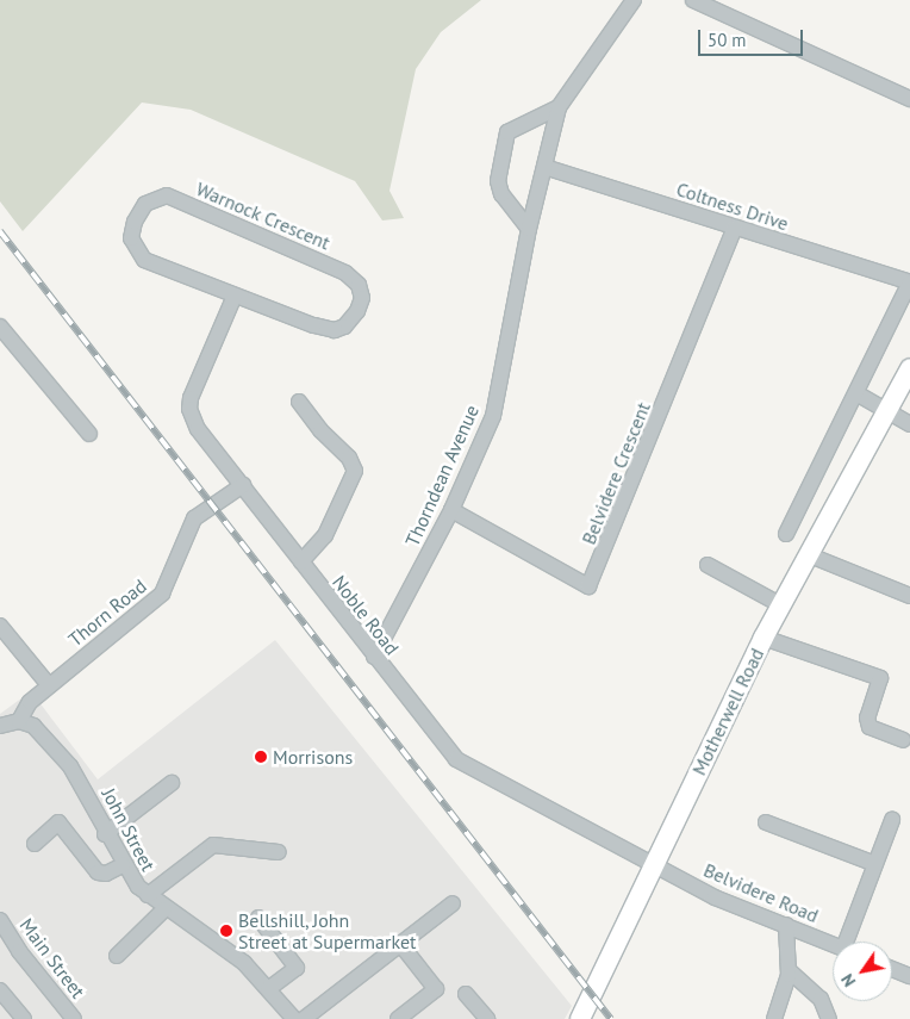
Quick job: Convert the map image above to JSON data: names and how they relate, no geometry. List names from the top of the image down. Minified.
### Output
{"streets":{"main road":["Motherwell Road"],"street":["Coltness Drive","Warnock Crescent","Belvidere Crescent","Thorndean Avenue","Thorn Road","Noble Road","John Street","Belvidere Road","Main Street"]},"crossings":[["Coltness Drive","Belvidere Crescent"],["Coltness Drive","Thorndean Avenue"],["Warnock Crescent","Noble Road"],["Belvidere Crescent","Thorndean Avenue"],["Thorndean Avenue","Noble Road"],["Thorn Road","Noble Road"],["Thorn Road","John Street"],["Noble Road","Motherwell Road"],["Noble Road","Belvidere Road"],["Motherwell Road","Belvidere Road"]],"places":["Morrisons","Bellshill, John Street at Supermarket"],"scale_bar":"50 m","north":"bottom left"}
